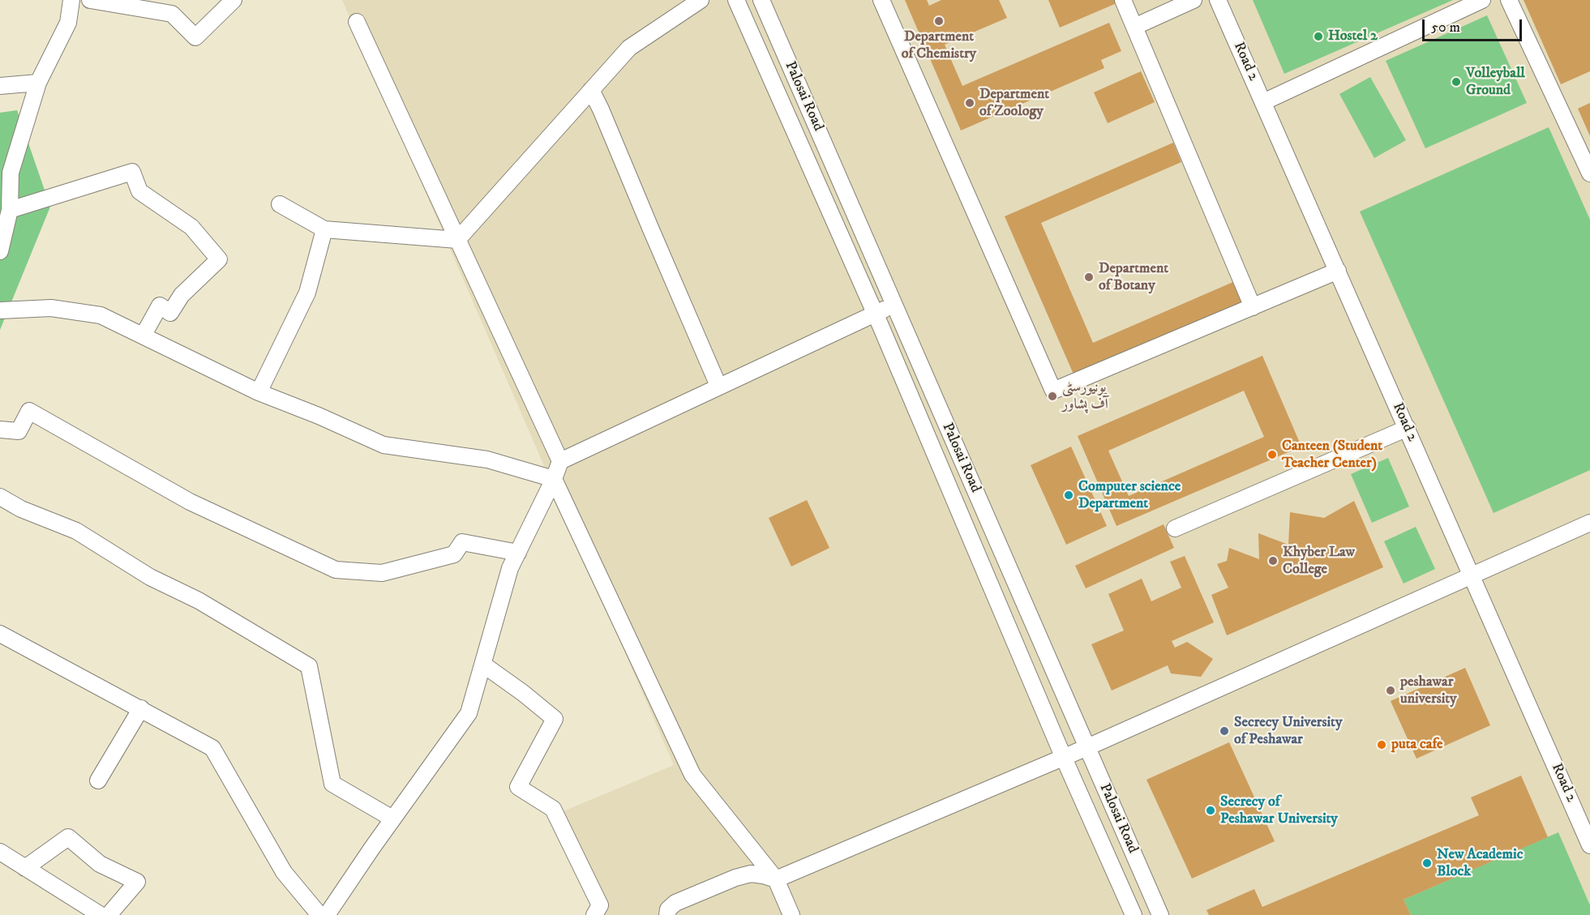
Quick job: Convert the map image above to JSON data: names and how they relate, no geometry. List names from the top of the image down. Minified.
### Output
{"streets":{"street":["Road 2","Palosai Road"]},"places":["Department of Chemistry","Hostel 2","Volleyball Ground","Department of Zoology","Department of Botany","یونیورسٹی آف پشاور","Canteen (Student Teacher Center)","Computer science Department","Khyber Law College","peshawar university","Secrecy University of Peshawar","puta cafe","Secrecy of Peshawar University","New Academic Block"],"scale_bar":"50 m"}
